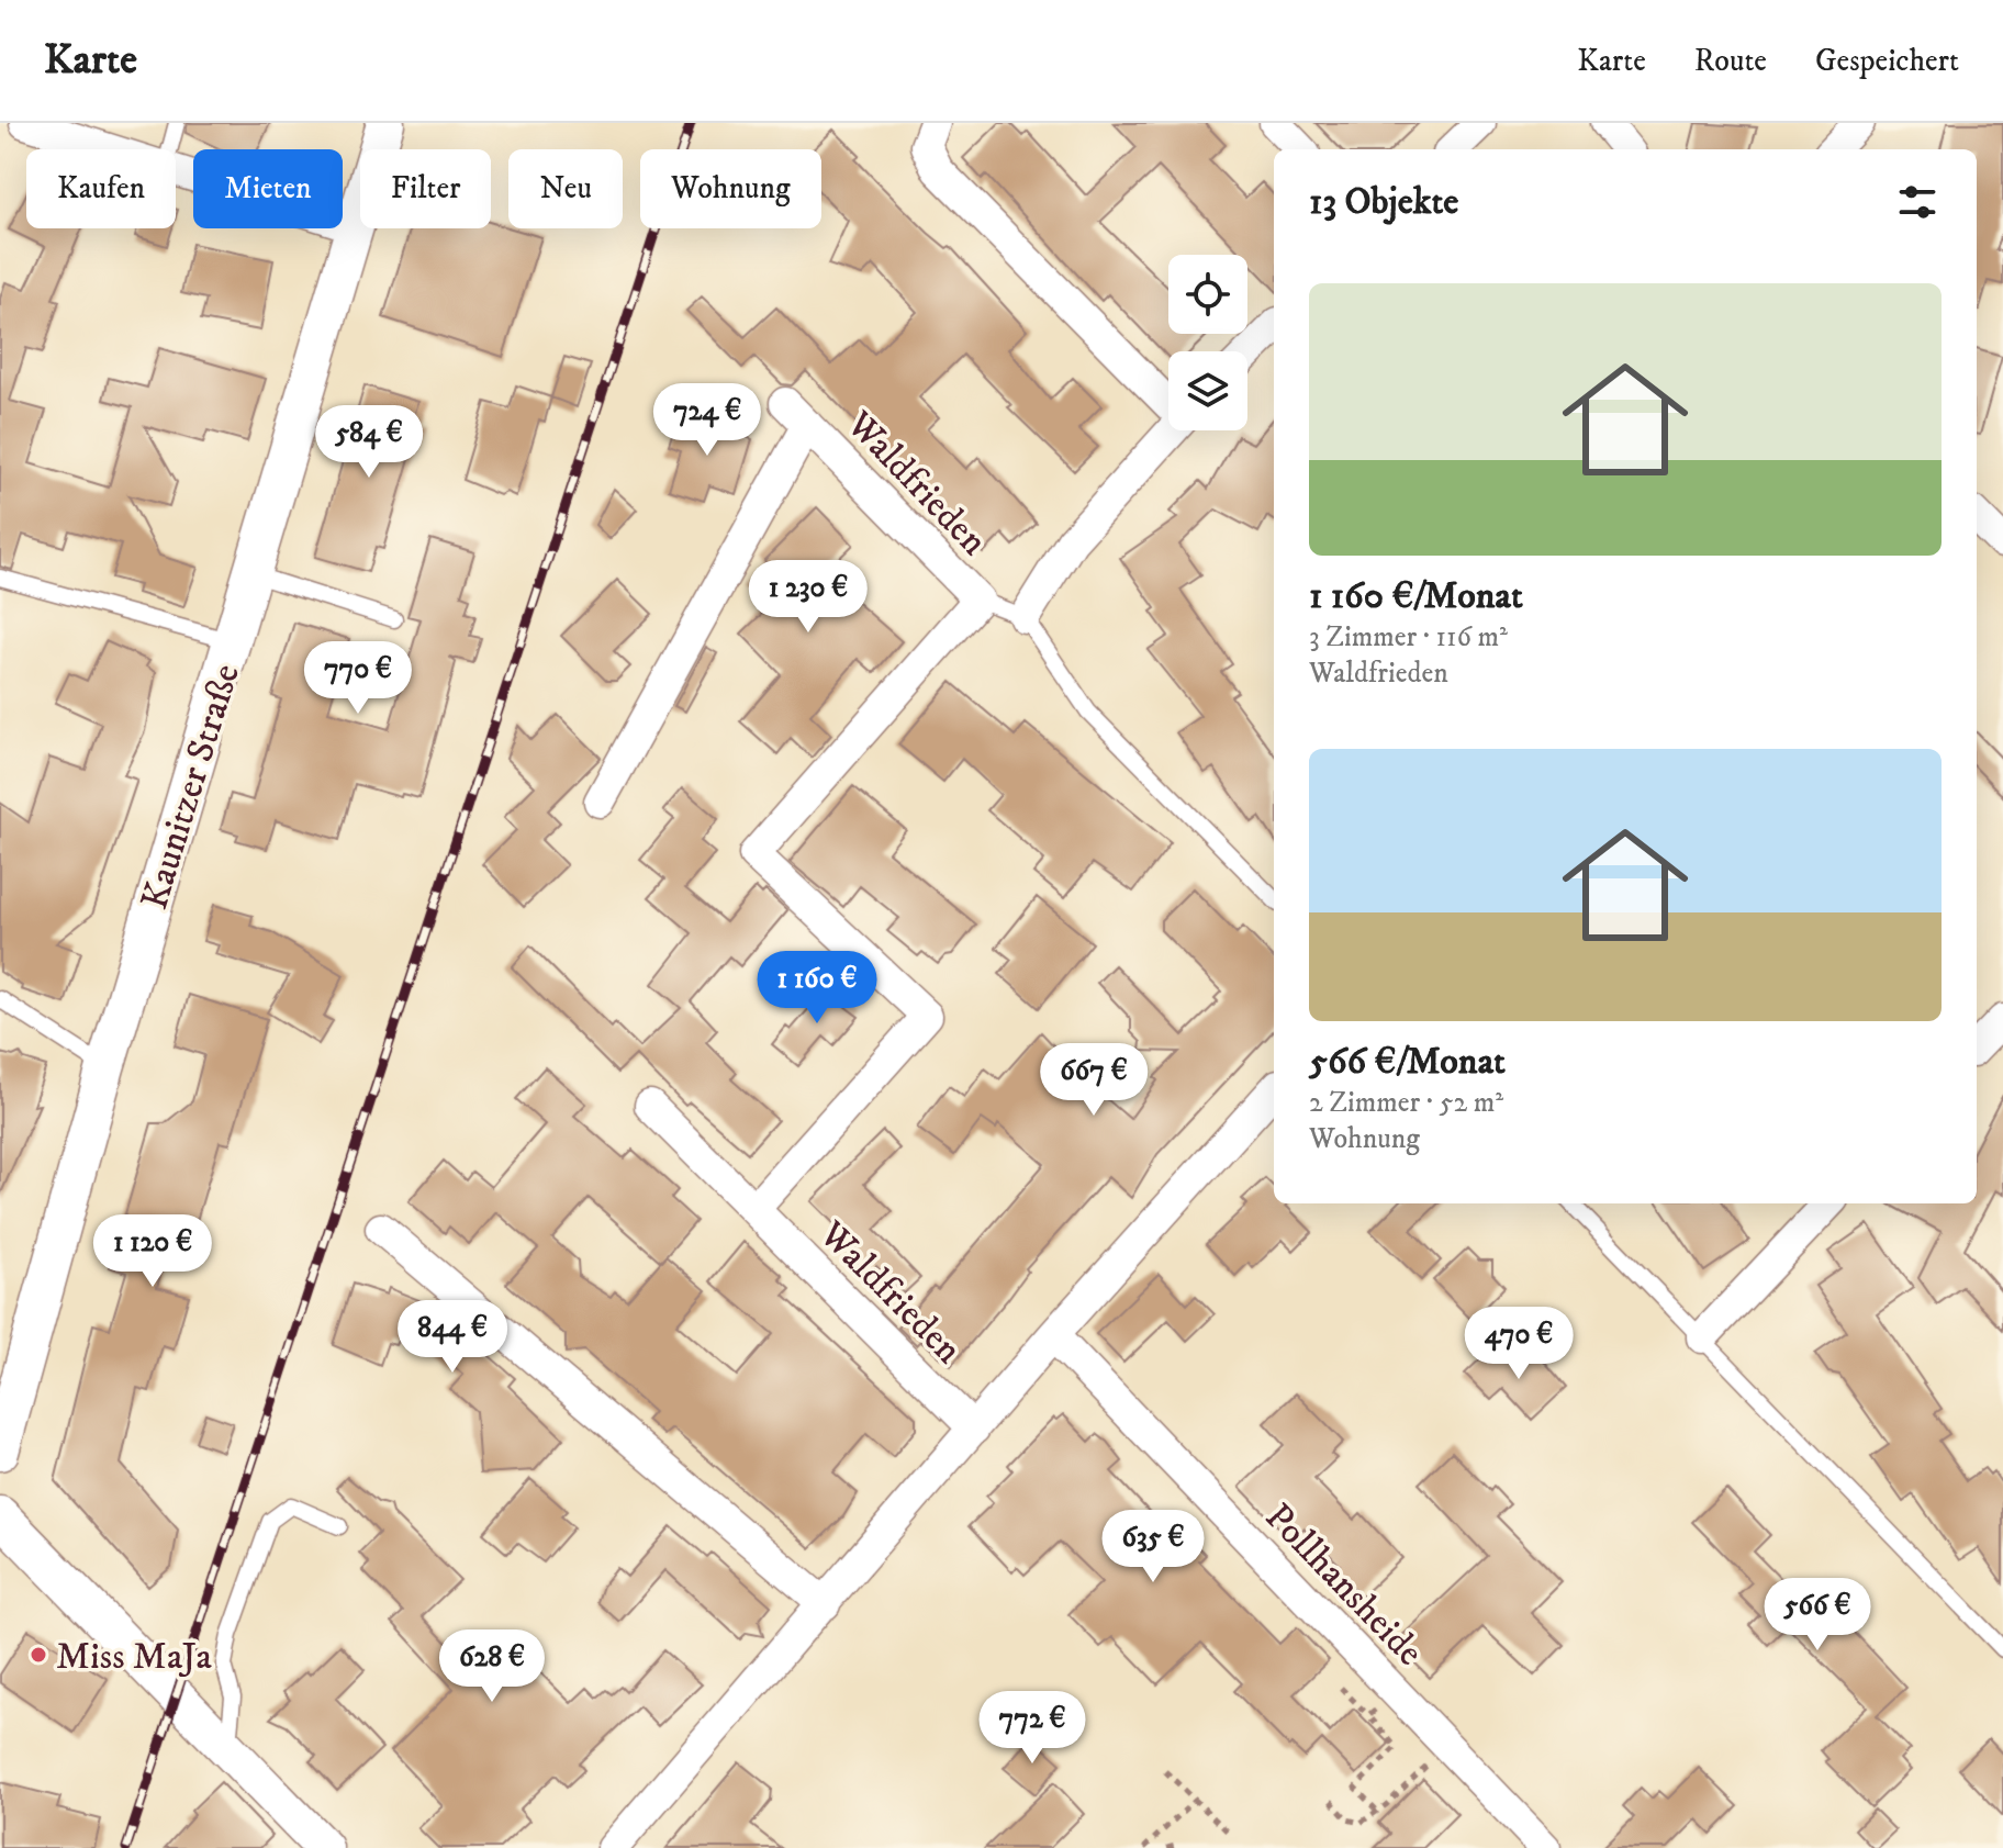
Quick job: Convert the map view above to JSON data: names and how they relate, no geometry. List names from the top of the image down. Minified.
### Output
{"streets":{"street":["Waldfrieden","Kaunitzer Straße","Pollhansheide"]},"places":["Miss MaJa"],"page":{"header":"Karte","nav":["Karte","Route","Gespeichert"],"chip":["Kaufen","Mieten","Filter","Neu","Wohnung"],"heading":"13 Objekte","list":[{"name":"1 160 €/Monat","note":"3 Zimmer · 116 m² · Waldfrieden"},{"name":"566 €/Monat","note":"2 Zimmer · 52 m² · Wohnung"}],"price":["724 €","584 €","1 230 €","770 €","1 160 €","667 €","1 120 €","844 €","470 €","635 €","566 €","628 €","772 €"]}}
